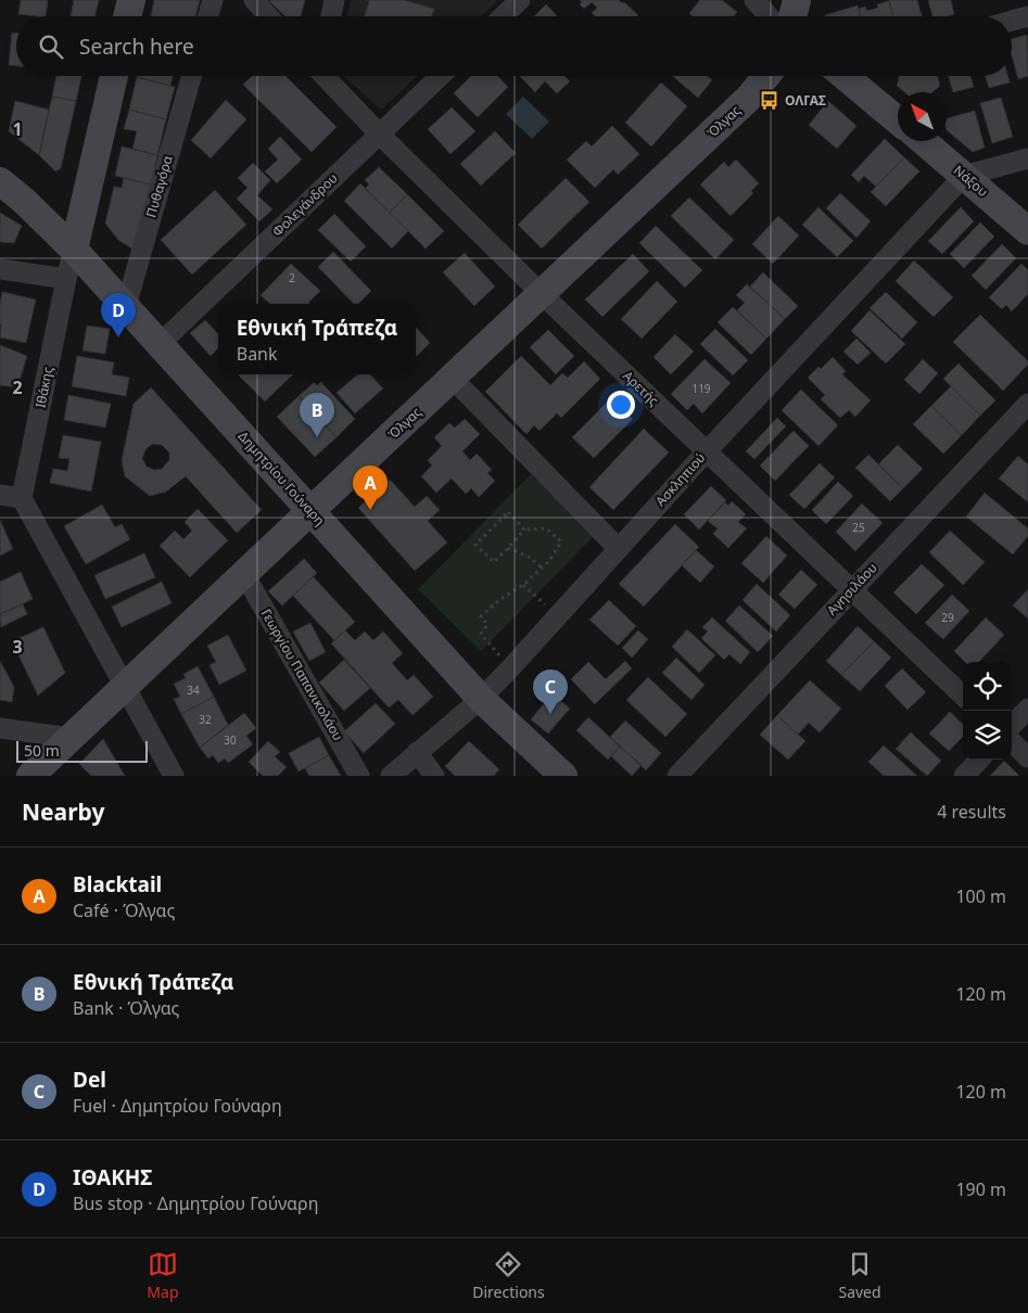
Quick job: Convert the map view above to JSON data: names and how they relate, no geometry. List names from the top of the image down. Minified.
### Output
{"streets":{"main road":["Όλγας","Νάξου","Ιθάκης","Δημητρίου Γούναρη"],"street":["Πυθαγόρα","Φολεγάνδρου","Αρετής","Ασκληπιού","Αγησιλάου","Γεωργίου Παπανικολάου"]},"crossings":[["Όλγας","Αρετής"],["Όλγας","Δημητρίου Γούναρη"],["Όλγας","Γεωργίου Παπανικολάου"],["Νάξου","Ασκληπιού"],["Πυθαγόρα","Δημητρίου Γούναρη"],["Φολεγάνδρου","Αρετής"],["Φολεγάνδρου","Δημητρίου Γούναρη"],["Ιθάκης","Δημητρίου Γούναρη"],["Αρετής","Ασκληπιού"],["Αρετής","Αγησιλάου"],["Δημητρίου Γούναρη","Ασκληπιού"]],"places":{"bus stop":["ΟΛΓΑΣ"]},"house_numbers":["2","119","25","29","34","32","30"],"scale_bar":"50 m","north":"top left","page":{"search":"Search here","pins":["D","B","A","C"],"popup":["Εθνική Τράπεζα","Bank"],"scale":"50 m","heading":["Nearby","4 results"],"list":[{"mark":"A","name":"Blacktail","note":"Café · Όλγας","value":"100 m"},{"mark":"B","name":"Εθνική Τράπεζα","note":"Bank · Όλγας","value":"120 m"},{"mark":"C","name":"Del","note":"Fuel · Δημητρίου Γούναρη","value":"120 m"},{"mark":"D","name":"ΙΘΑΚΗΣ","note":"Bus stop · Δημητρίου Γούναρη","value":"190 m"}],"nav":["Map","Directions","Saved"]},"grid":{"rows":["1","2","3"]}}
